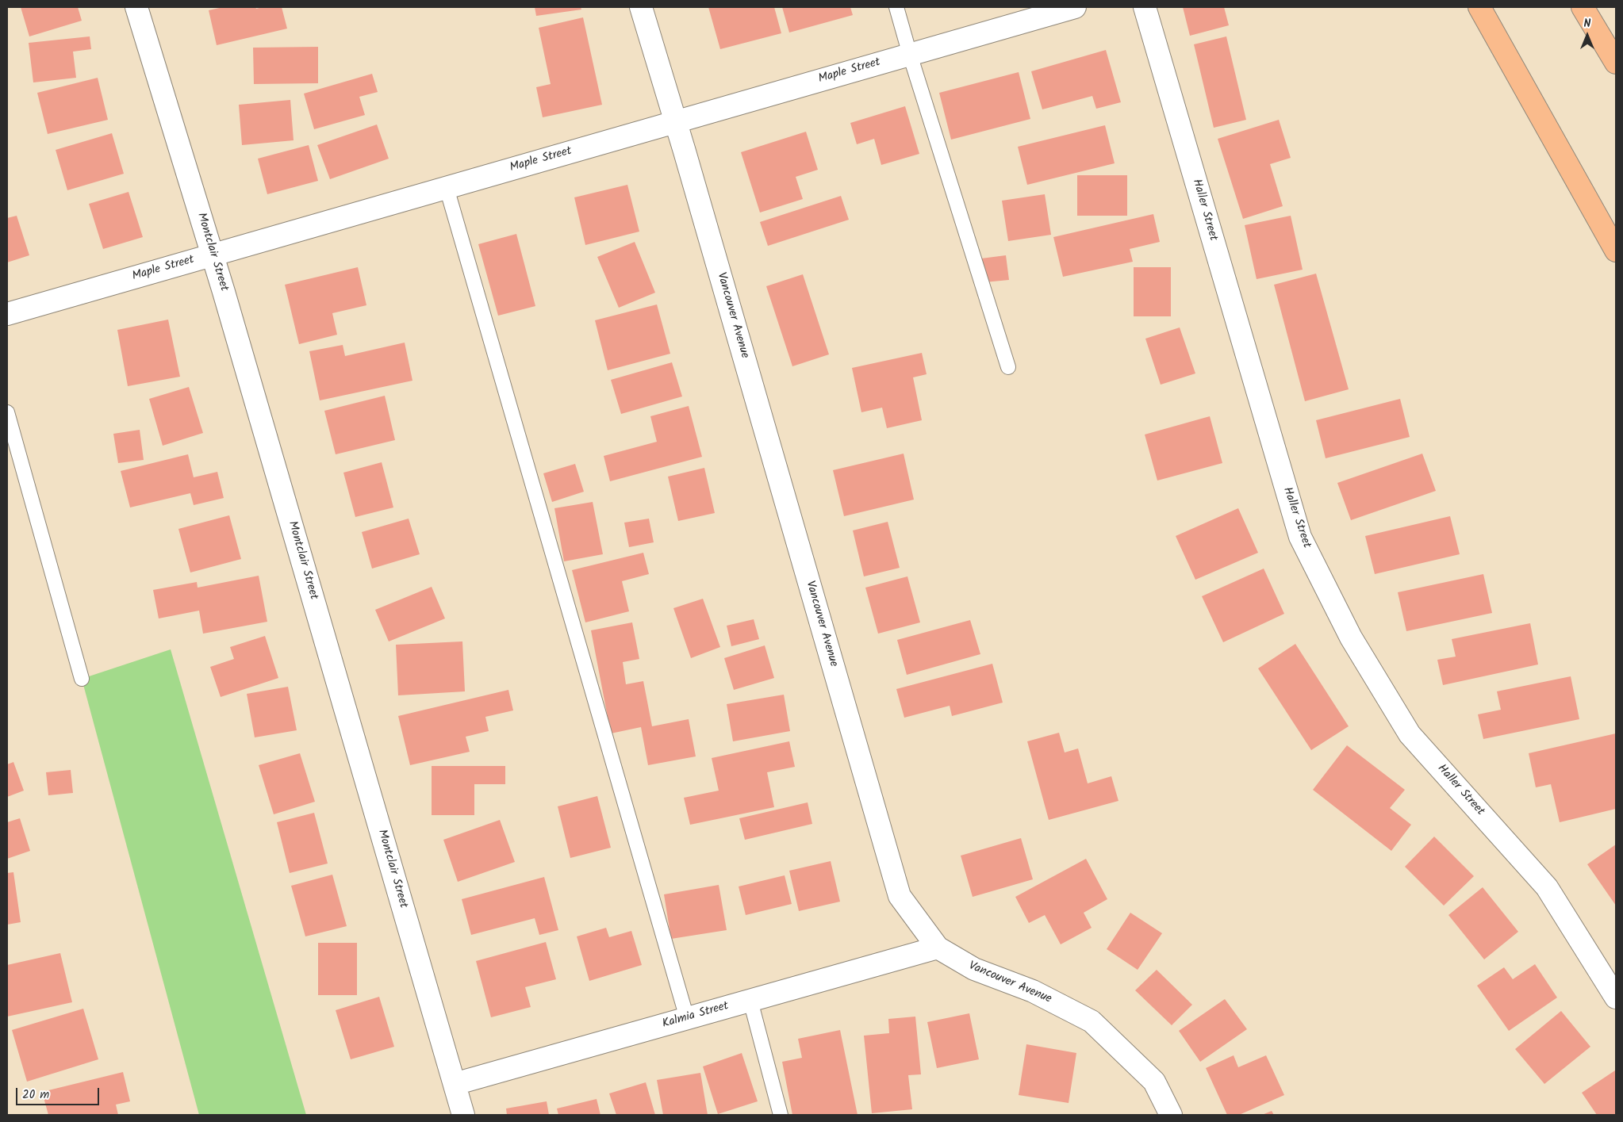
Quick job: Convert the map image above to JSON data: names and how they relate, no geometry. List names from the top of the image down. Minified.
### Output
{"streets":{"street":["Maple Street","Haller Street","Montclair Street","Vancouver Avenue","Kalmia Street"]},"crossings":[["Maple Street","Montclair Street"],["Maple Street","Vancouver Avenue"],["Montclair Street","Kalmia Street"],["Vancouver Avenue","Kalmia Street"]],"scale_bar":"20 m","north":"top"}
